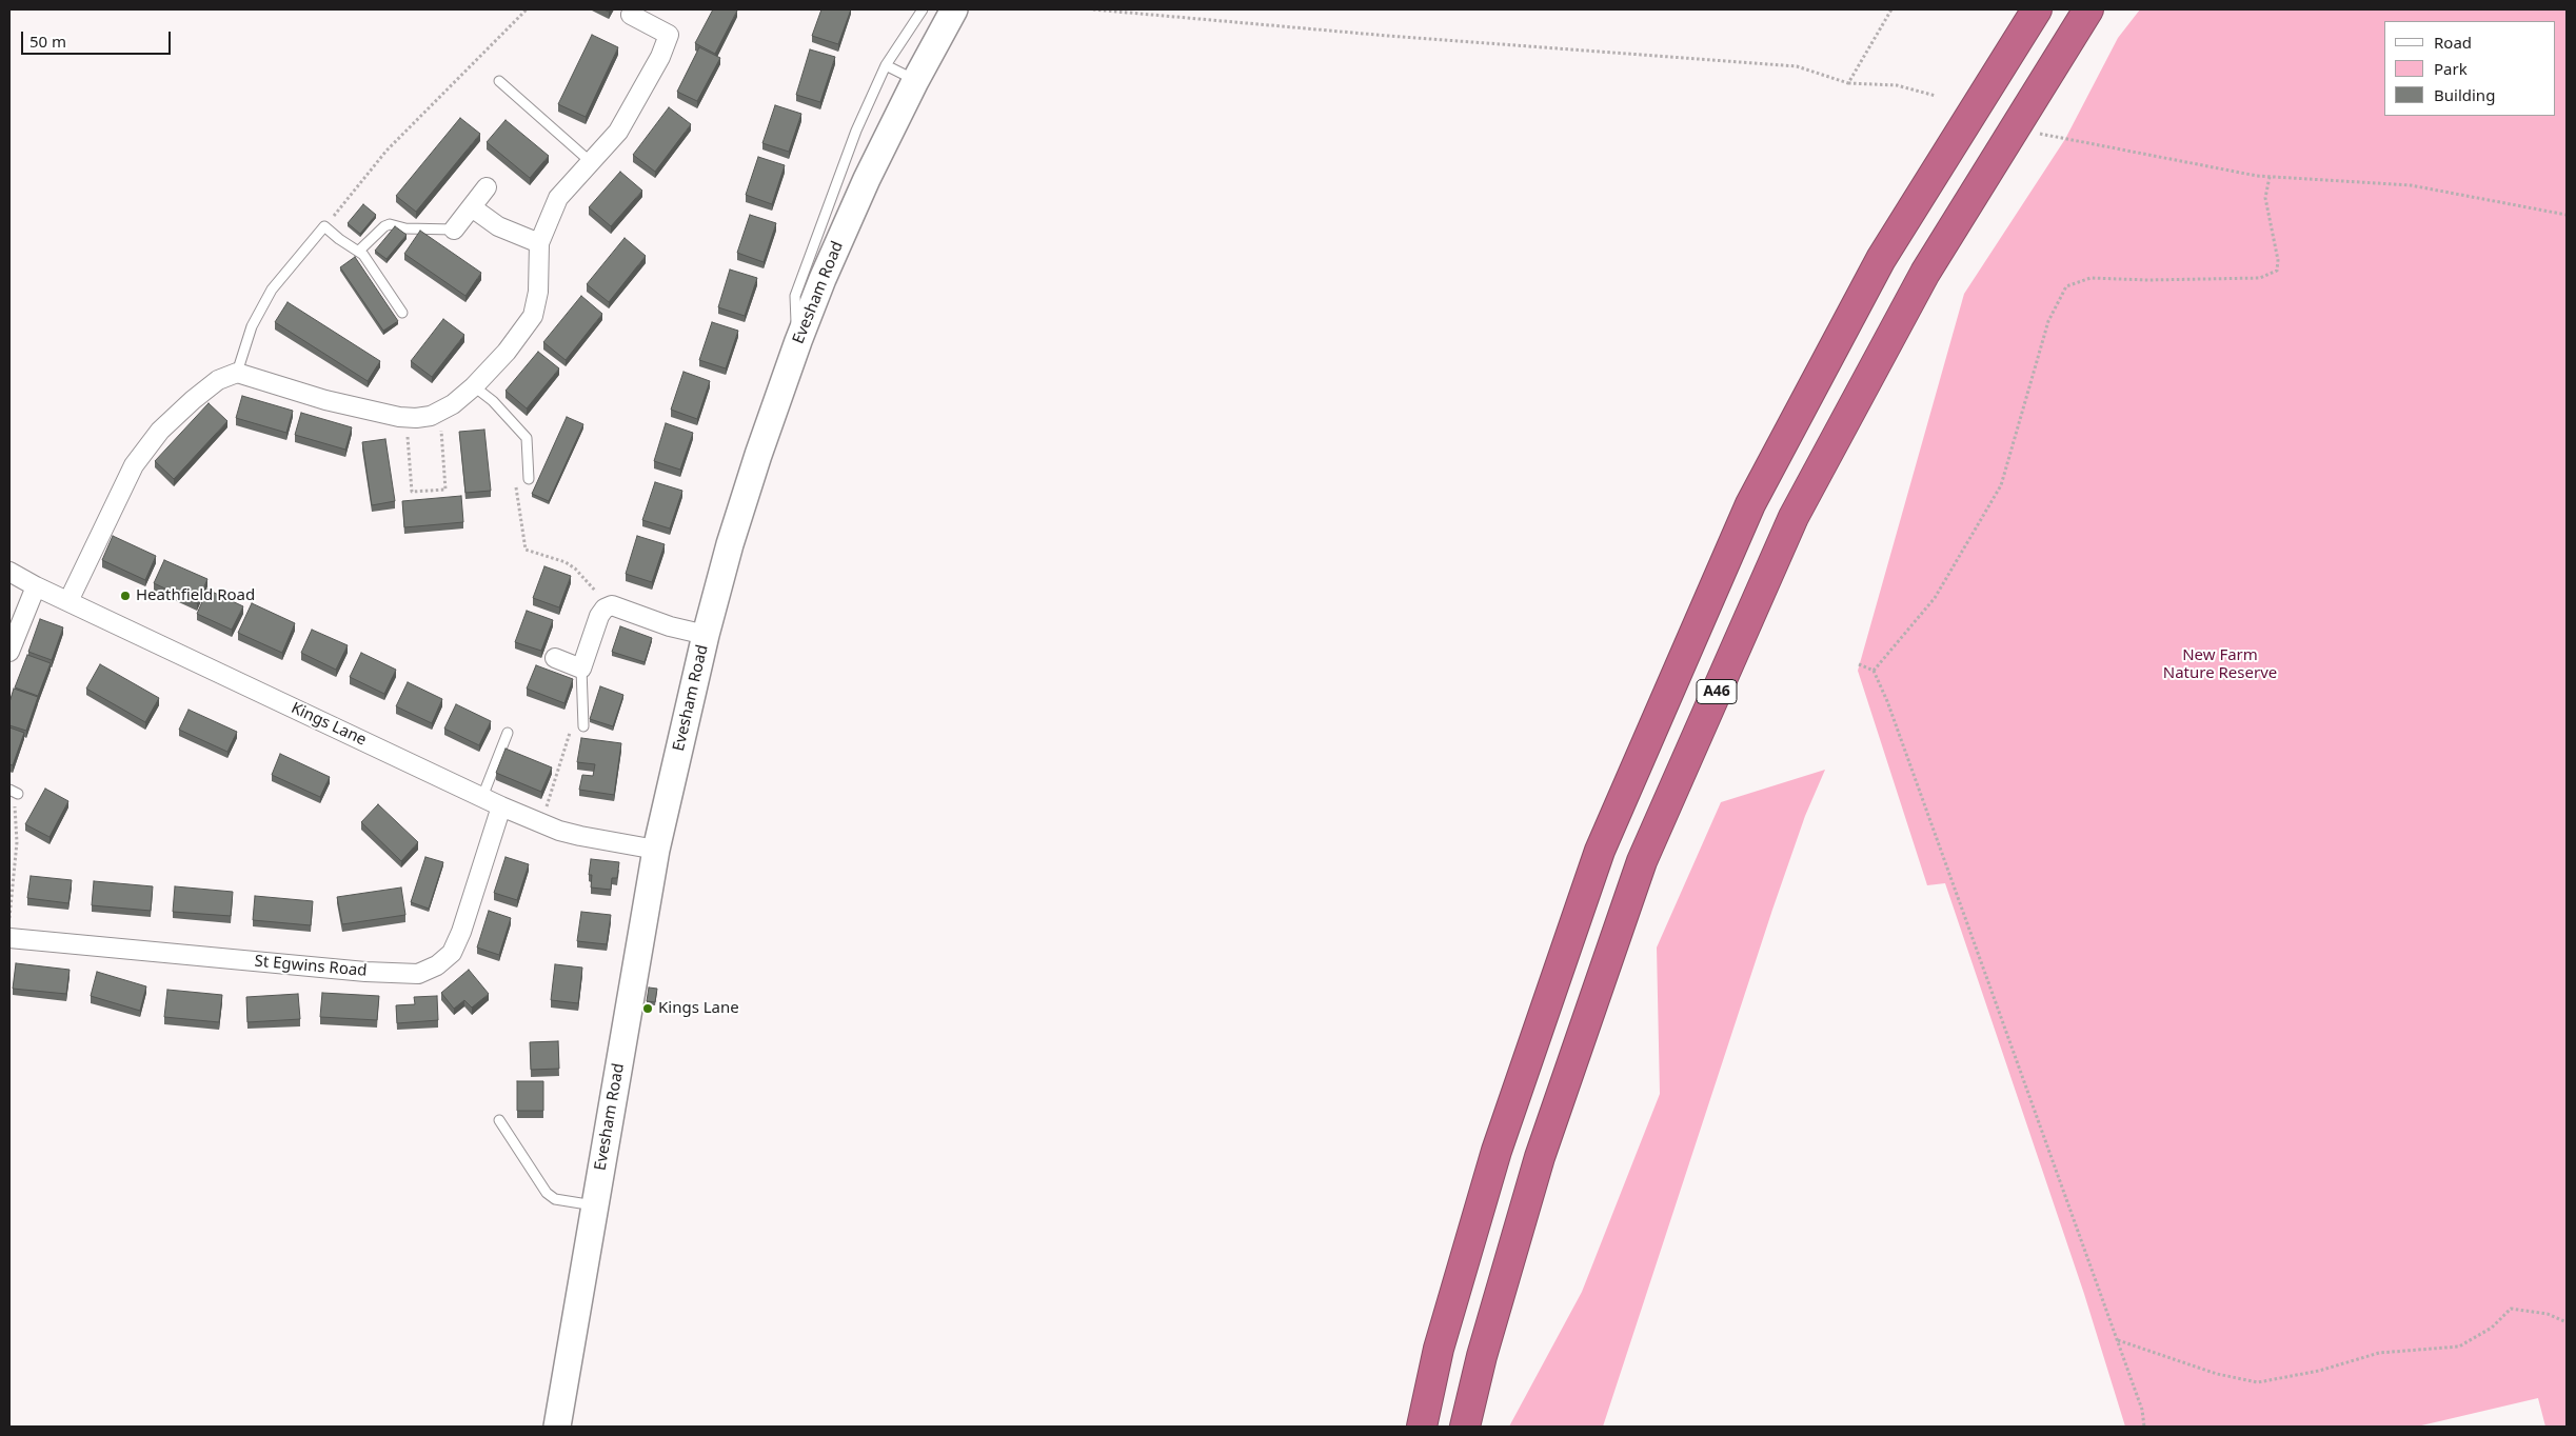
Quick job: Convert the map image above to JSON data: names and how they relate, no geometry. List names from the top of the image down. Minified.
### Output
{"streets":{"highway":["A46"],"main road":["Evesham Road"],"street":["Kings Lane","St Egwins Road"]},"crossings":[["Evesham Road","Kings Lane"],["Kings Lane","St Egwins Road"]],"parks":["New Farm Nature Reserve"],"places":["Heathfield Road","Kings Lane"],"legend":["Road","Park","Building"],"scale_bar":"50 m"}
